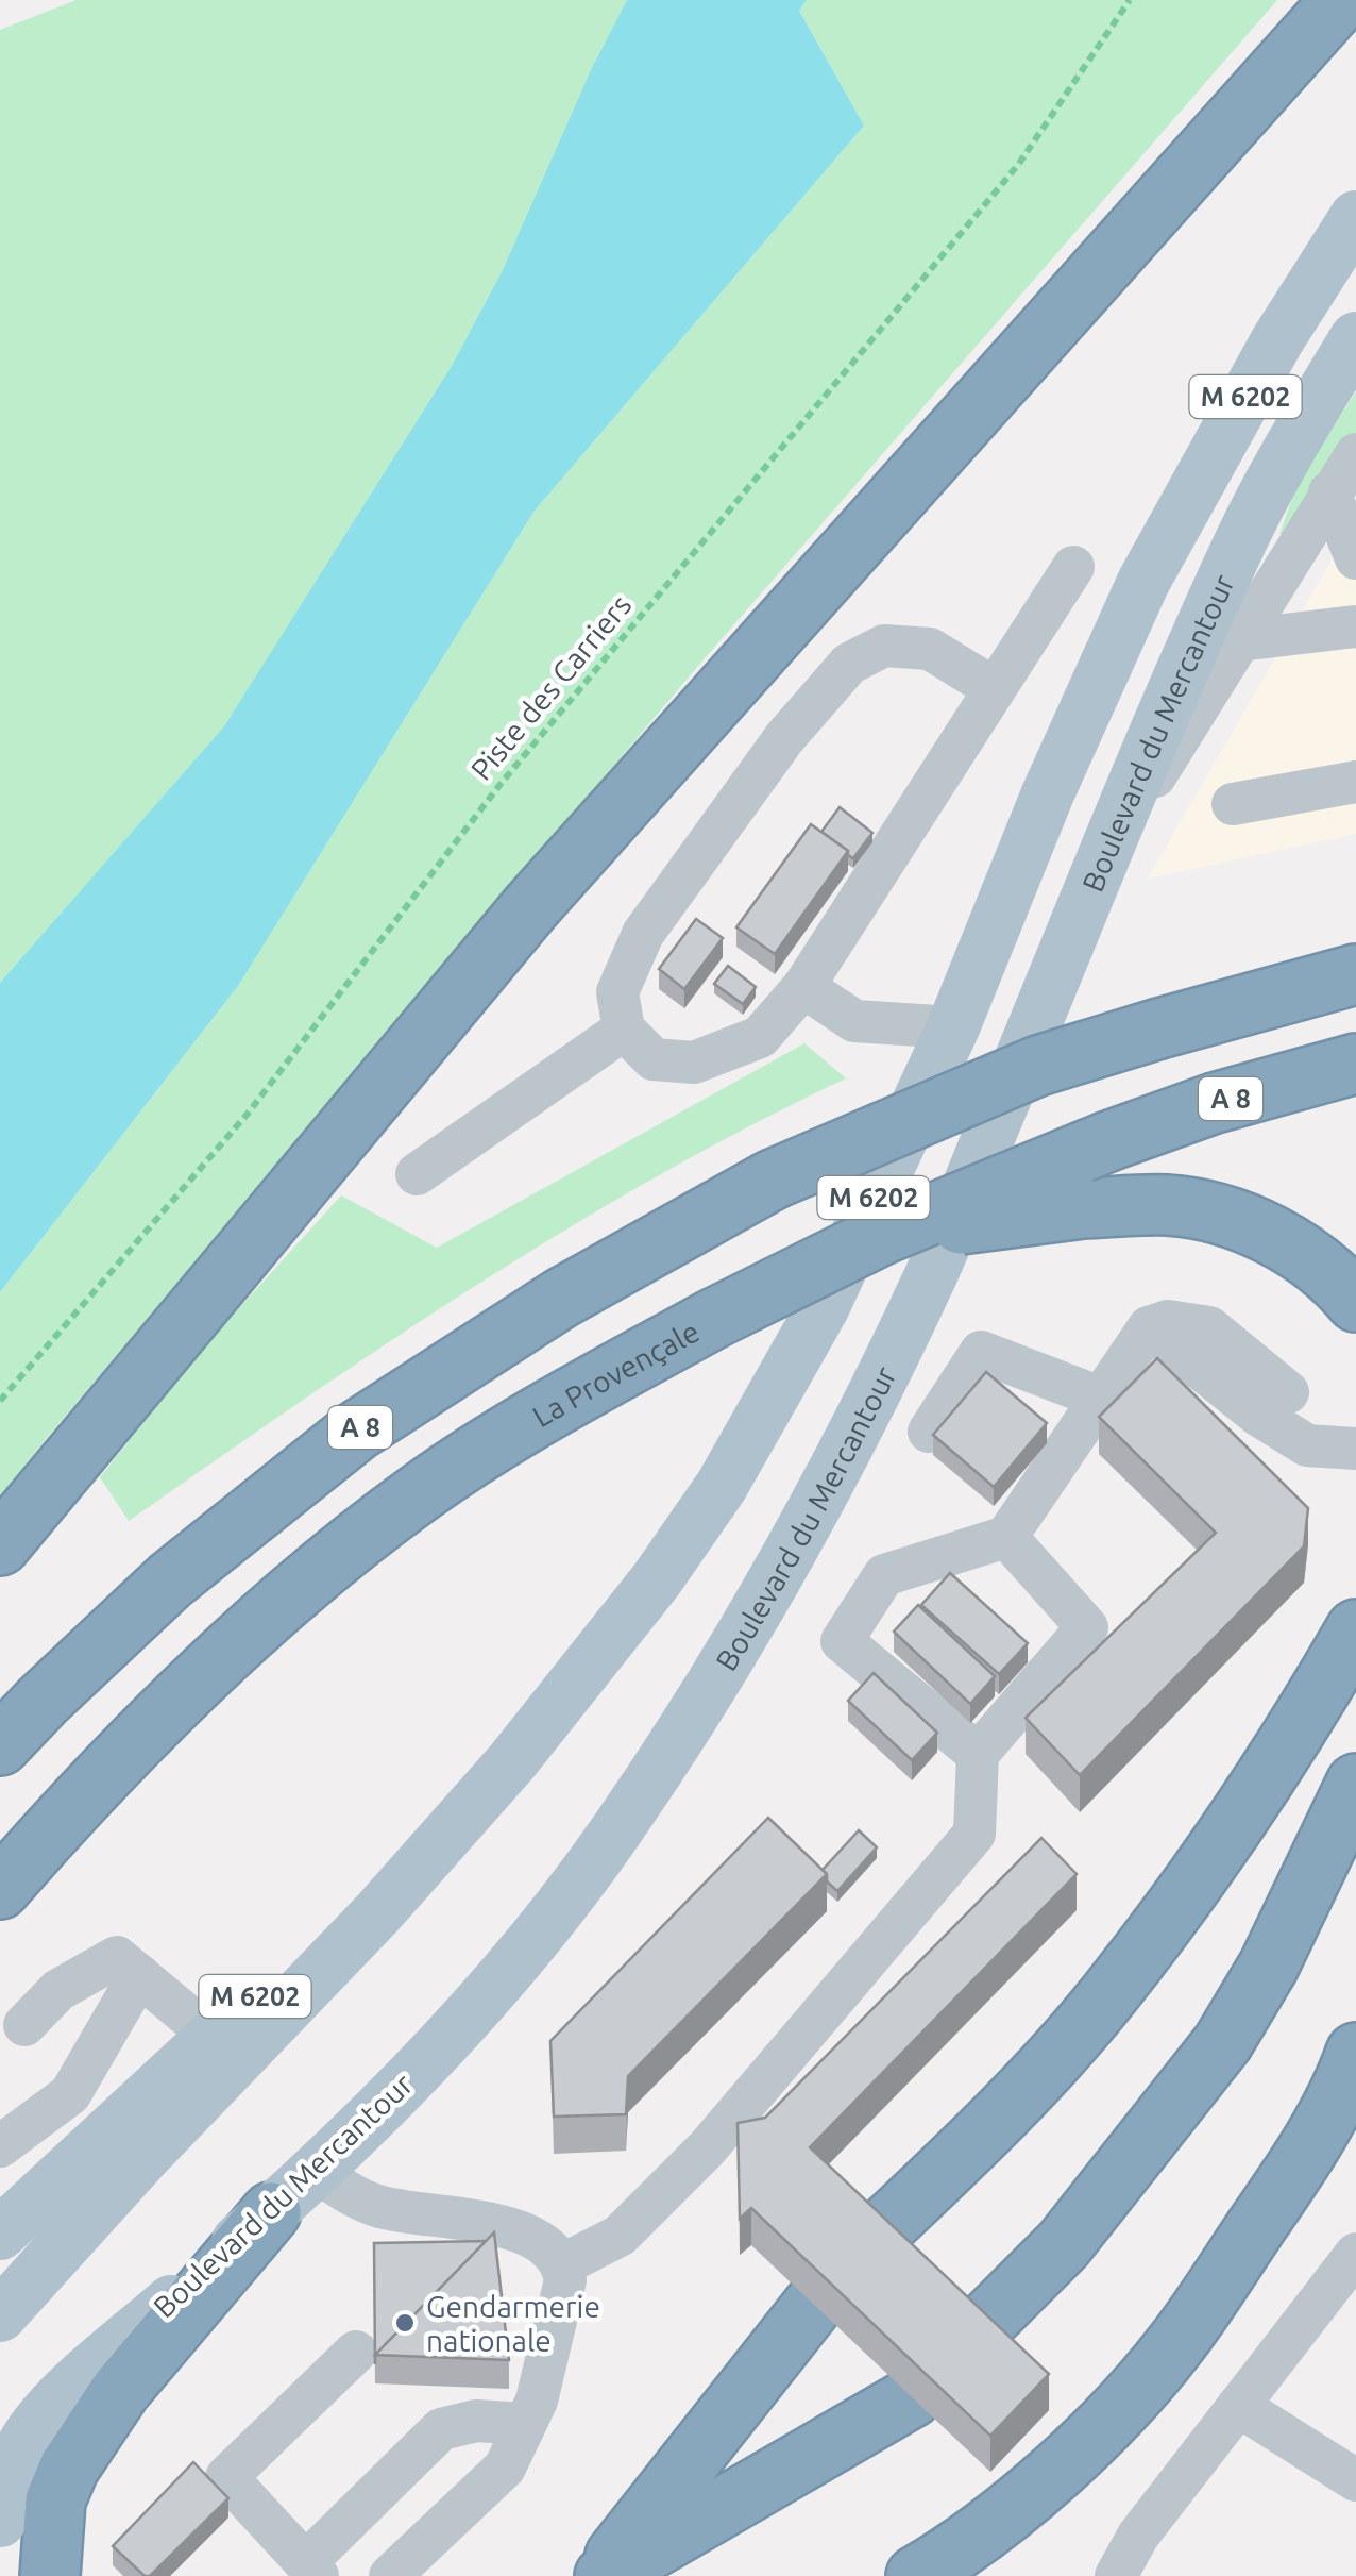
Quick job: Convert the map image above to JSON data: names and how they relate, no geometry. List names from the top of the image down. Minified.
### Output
{"streets":{"highway":["A 8","La Provençale"],"main road":["M 6202","Boulevard du Mercantour"],"path":["Piste des Carriers"]},"places":["Gendarmerie nationale"]}
